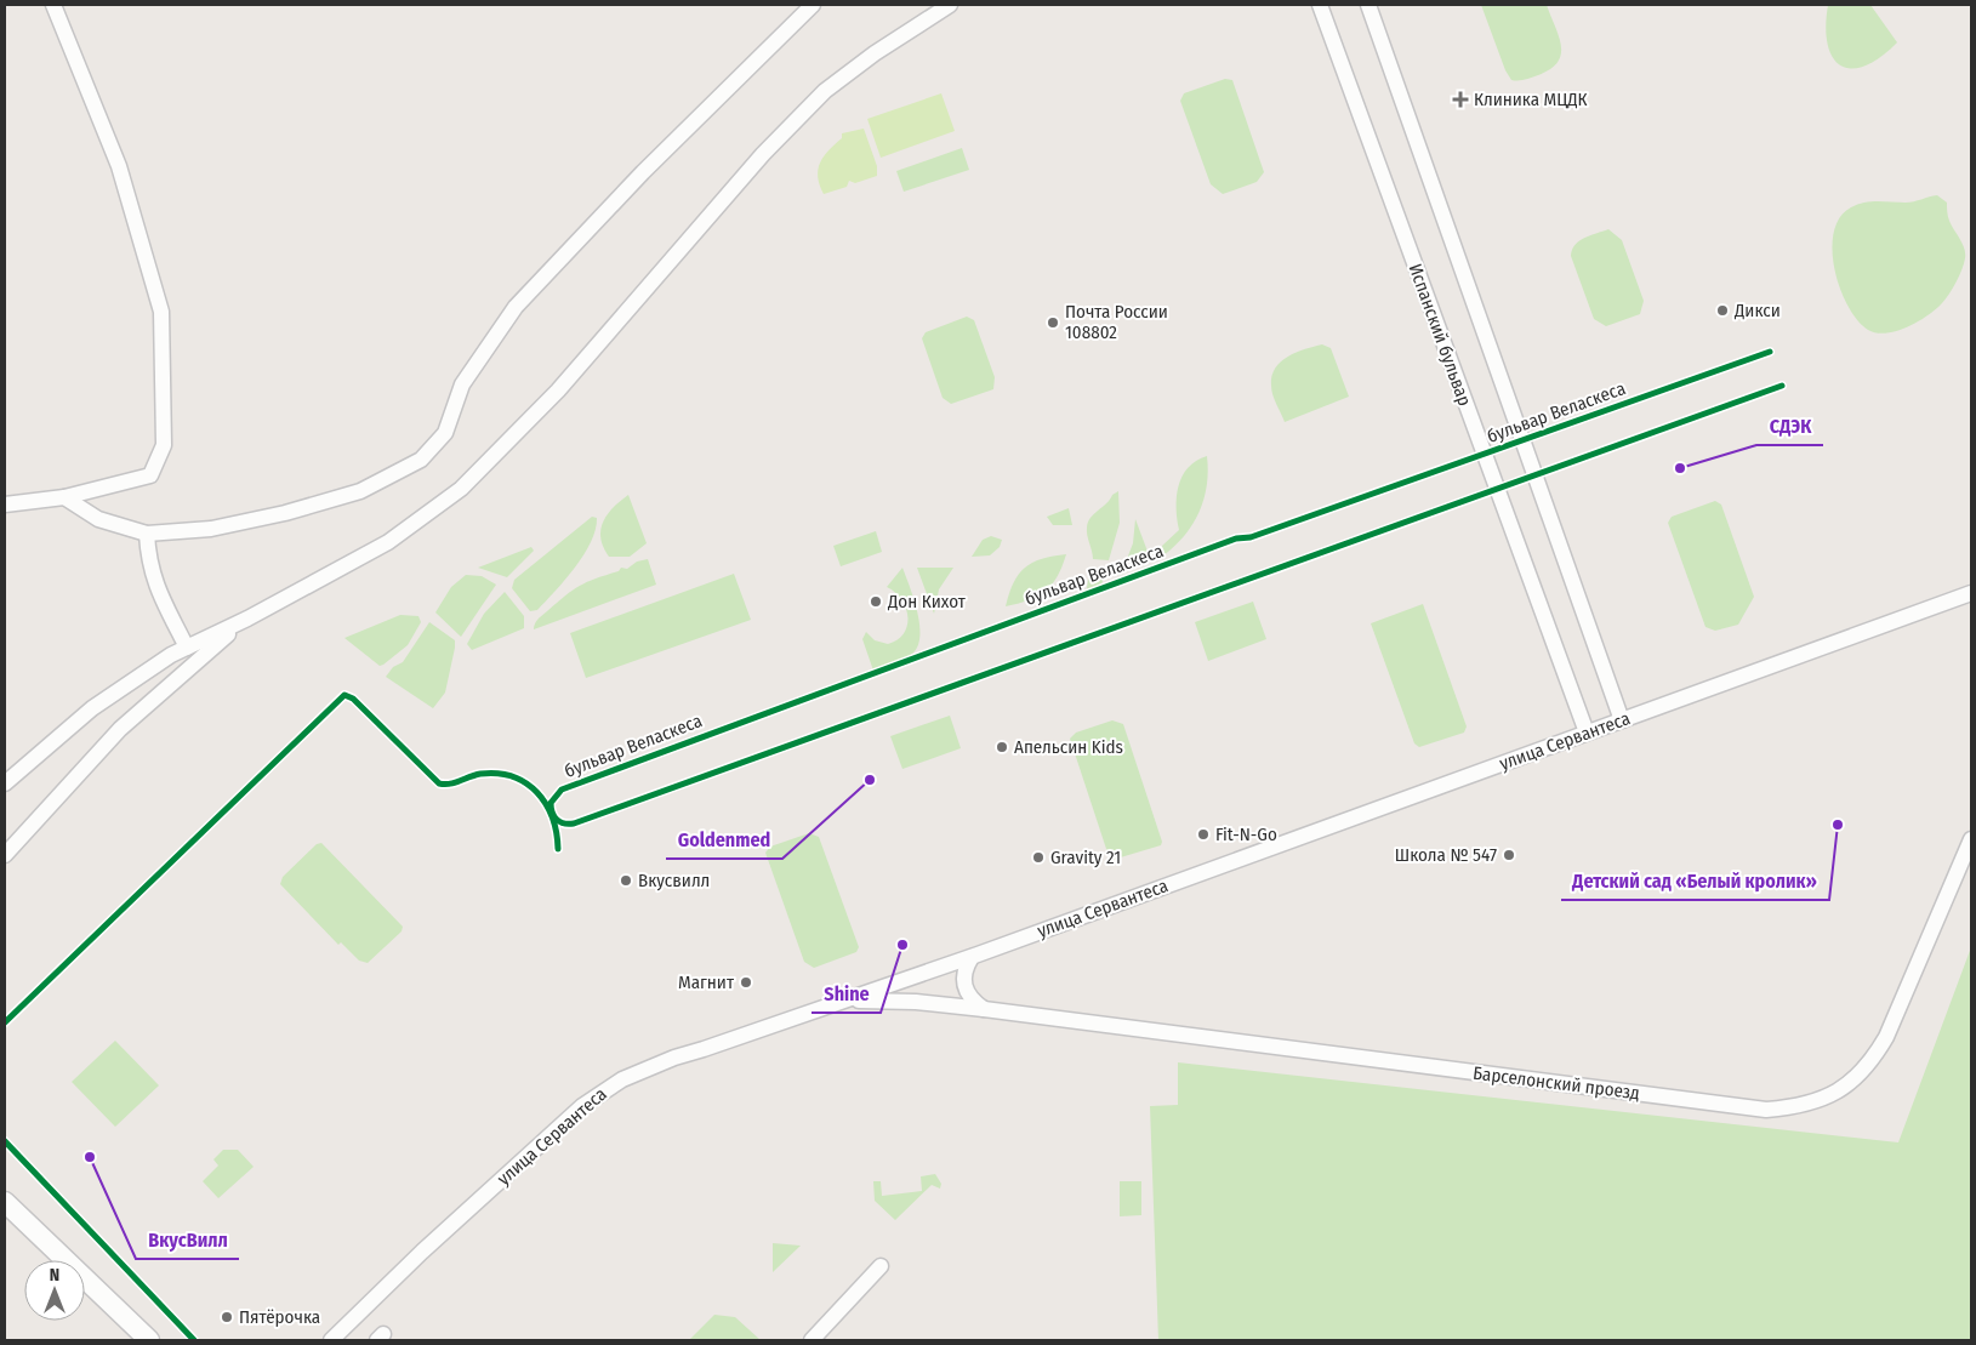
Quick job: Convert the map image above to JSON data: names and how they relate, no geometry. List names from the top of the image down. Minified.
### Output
{"streets":{"street":["Испанский бульвар","улица Сервантеса","Барселонский проезд"],"cycle path":["бульвар Веласкеса"]},"crossings":[["Испанский бульвар","улица Сервантеса"],["улица Сервантеса","Барселонский проезд"]],"places":{"health":["Клиника МЦДК"],"other":["Дикси","Почта России 108802","СДЭК","Дон Кихот","Апельсин Kids","Goldenmed","Детский сад «Белый кролик»","Fit-N-Go","Школа № 547","Gravity 21","Вкусвилл","Shine","Магнит","ВкусВилл","Пятёрочка"]},"north":"top"}
